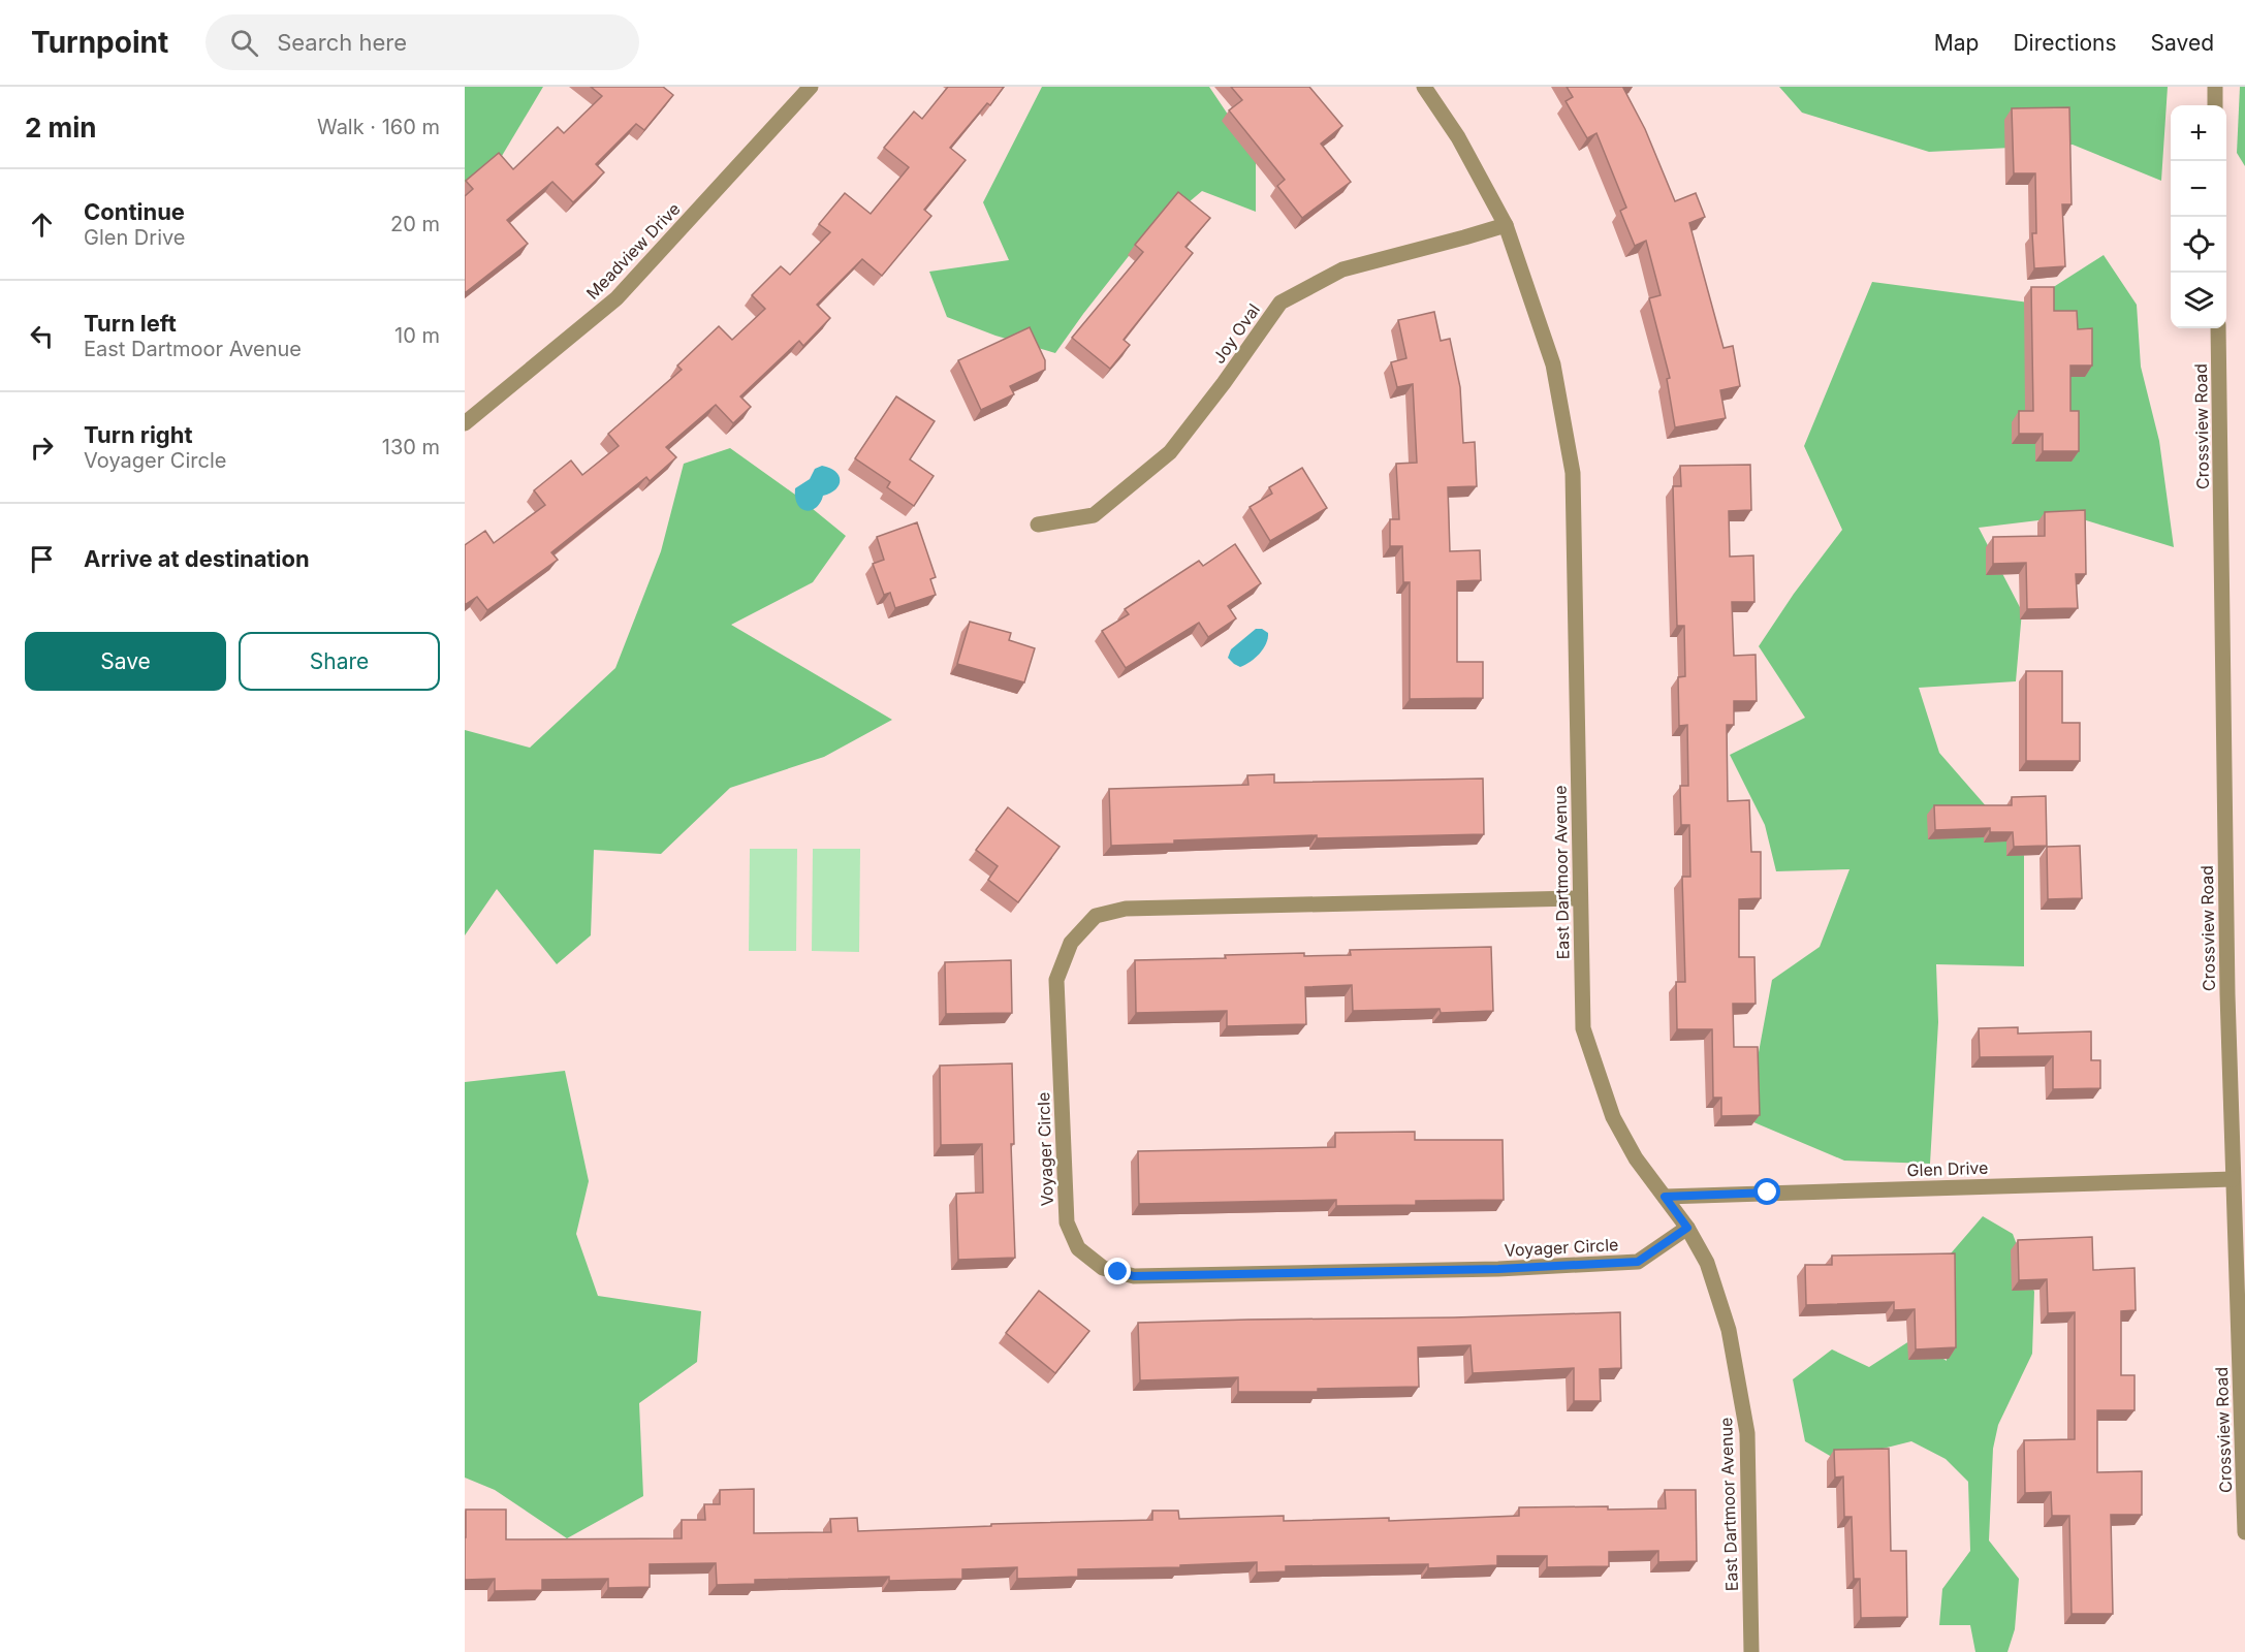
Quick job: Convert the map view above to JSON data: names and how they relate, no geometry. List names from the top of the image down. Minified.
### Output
{"streets":{"street":["Meadview Drive","Joy Oval","Crossview Road","East Dartmoor Avenue","Voyager Circle","Glen Drive"]},"crossings":[["Joy Oval","East Dartmoor Avenue"],["Crossview Road","Glen Drive"],["East Dartmoor Avenue","Voyager Circle"],["East Dartmoor Avenue","Glen Drive"]],"page":{"header":"Turnpoint","search":"Search here","nav":["Map","Directions","Saved"],"heading":["2 min","Walk · 160 m"],"map_buttons":["+","−"],"list":[["Continue","Glen Drive","20 m"],["Turn left","East Dartmoor Avenue","10 m"],["Turn right","Voyager Circle","130 m"],"Arrive at destination"],"buttons":["Save","Share"]}}
